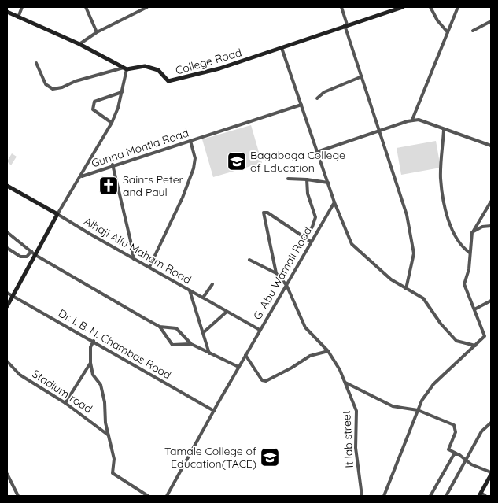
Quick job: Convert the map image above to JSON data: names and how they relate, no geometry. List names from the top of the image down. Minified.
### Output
{"streets":{"street":["College Road","Gunna Montia Road","Alhaji Aliu Maham Road","G. Abu Wamaii Road","Dr. I. B. N. Chambas Road","Stadium road","It lab street"]},"crossings":[["Gunna Montia Road","Alhaji Aliu Maham Road"],["Gunna Montia Road","Dr. I. B. N. Chambas Road"],["Alhaji Aliu Maham Road","G. Abu Wamaii Road"],["G. Abu Wamaii Road","Dr. I. B. N. Chambas Road"],["G. Abu Wamaii Road","It lab street"]],"places":{"school or university":["Bagabaga College of Education","Tamale College of Education(TACE)"],"church":["Saints Peter and Paul"]}}
